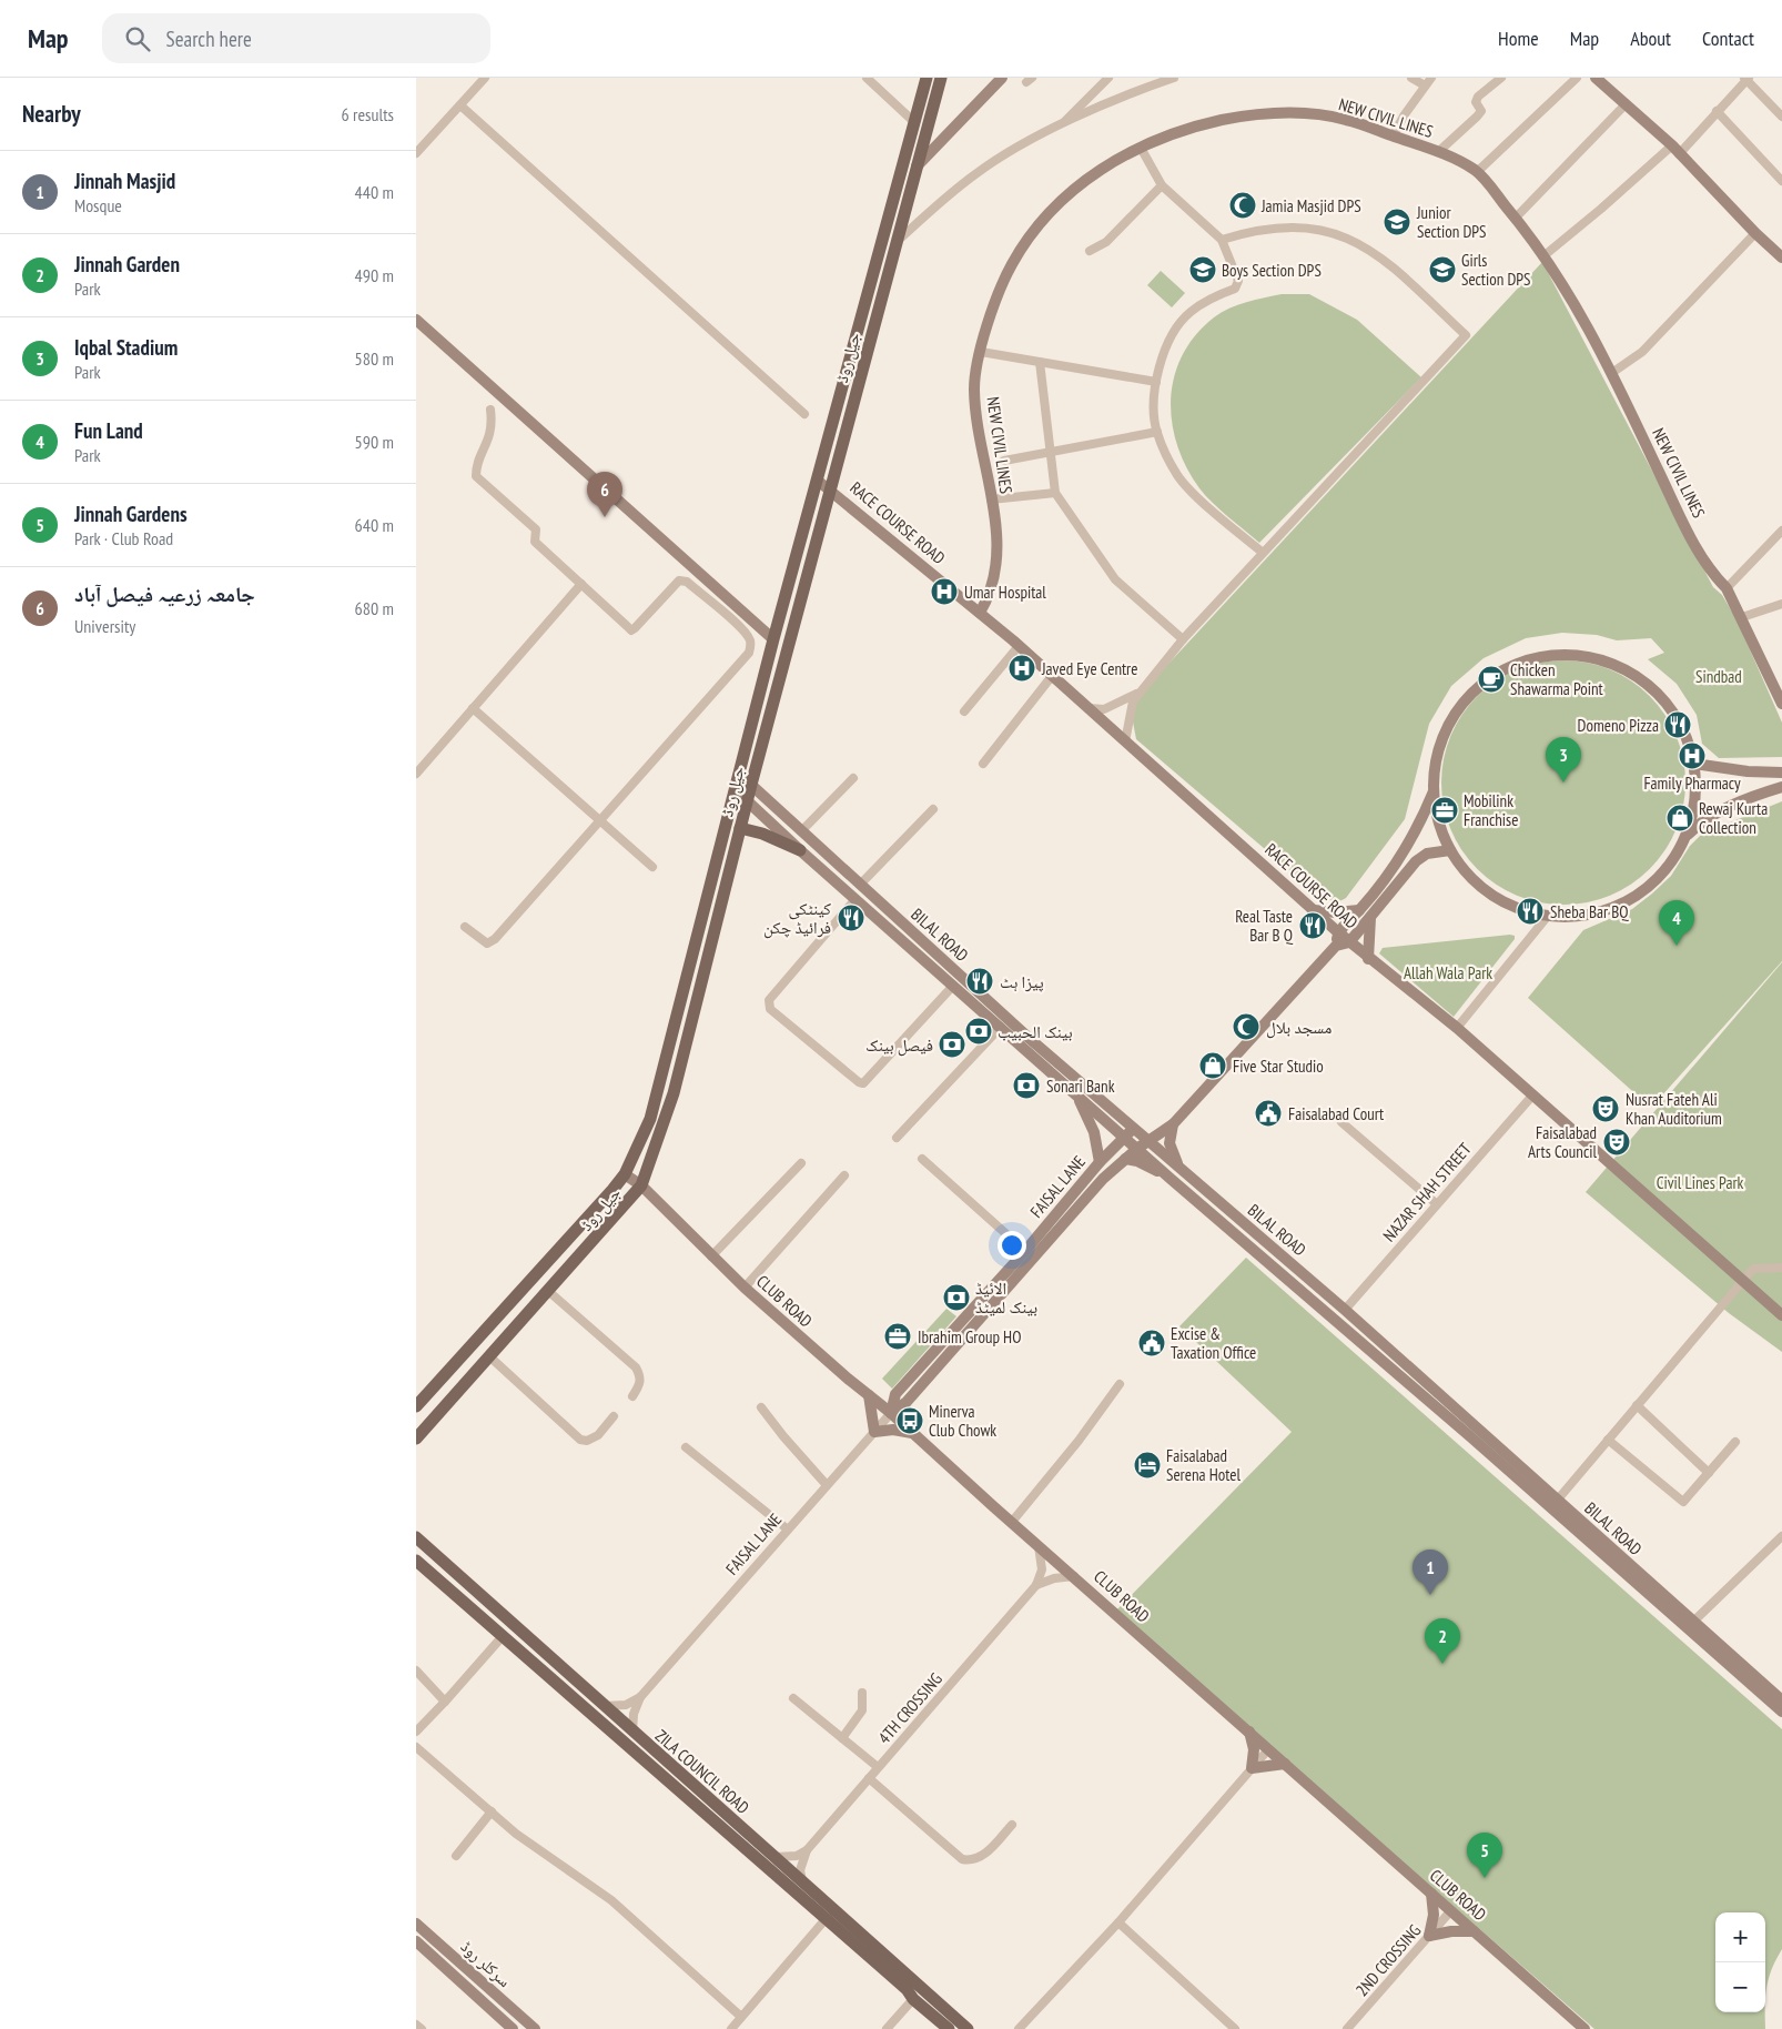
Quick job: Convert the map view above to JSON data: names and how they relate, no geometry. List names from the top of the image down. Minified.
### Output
{"streets":{"main road":["NEW CIVIL LINES","جیل روڈ","RACE COURSE ROAD","BILAL ROAD","FAISAL LANE","CLUB ROAD","ZILA COUNCIL ROAD","سرکلر روڈ"],"street":["NAZAR SHAH STREET","4TH CROSSING","2ND CROSSING"]},"crossings":[["NEW CIVIL LINES","RACE COURSE ROAD"],["جیل روڈ","RACE COURSE ROAD"],["جیل روڈ","BILAL ROAD"],["جیل روڈ","CLUB ROAD"],["RACE COURSE ROAD","NAZAR SHAH STREET"],["BILAL ROAD","FAISAL LANE"],["BILAL ROAD","NAZAR SHAH STREET"],["FAISAL LANE","CLUB ROAD"],["FAISAL LANE","ZILA COUNCIL ROAD"],["CLUB ROAD","2ND CROSSING"]],"parks":["Sindbad","Allah Wala Park","Civil Lines Park"],"places":{"mosque":["Jamia Masjid DPS","مسجد بلال"],"school or university":["Junior Section DPS","Boys Section DPS","Girls Section DPS"],"hospital":["Umar Hospital","Javed Eye Centre","Family Pharmacy"],"cafe":["Chicken Shawarma Point"],"restaurant":["Domeno Pizza","Sheba Bar BQ","کینٹکی فرائیڈ چکن","Real Taste Bar B Q","پیزا ہٹ"],"office":["Mobilink Franchise","Ibrahim Group HO"],"shop":["Rewaj Kurta Collection","Five Star Studio"],"bank":["بينک الحبيب","فیصل بینک","Sonari Bank","الائیڈ بینک لمیٹڈ"],"theatre":["Nusrat Fateh Ali Khan Auditorium","Faisalabad Arts Council"],"public building":["Faisalabad Court","Excise & Taxation Office"],"bus stop":["Minerva Club Chowk"],"hotel":["Faisalabad Serena Hotel"]},"page":{"header":"Map","search":"Search here","nav":["Home","Map","About","Contact"],"heading":["Nearby","6 results"],"list":[{"mark":"1","name":"Jinnah Masjid","note":"Mosque","value":"440 m"},{"mark":"2","name":"Jinnah Garden","note":"Park","value":"490 m"},{"mark":"3","name":"Iqbal Stadium","note":"Park","value":"580 m"},{"mark":"4","name":"Fun Land","note":"Park","value":"590 m"},{"mark":"5","name":"Jinnah Gardens","note":"Park · Club Road","value":"640 m"},{"mark":"6","name":"جامعہ زرعیہ فیصل آباد","note":"University","value":"680 m"}],"pins":["6","3","4","1","2","5"],"map_buttons":["+","−"]}}
